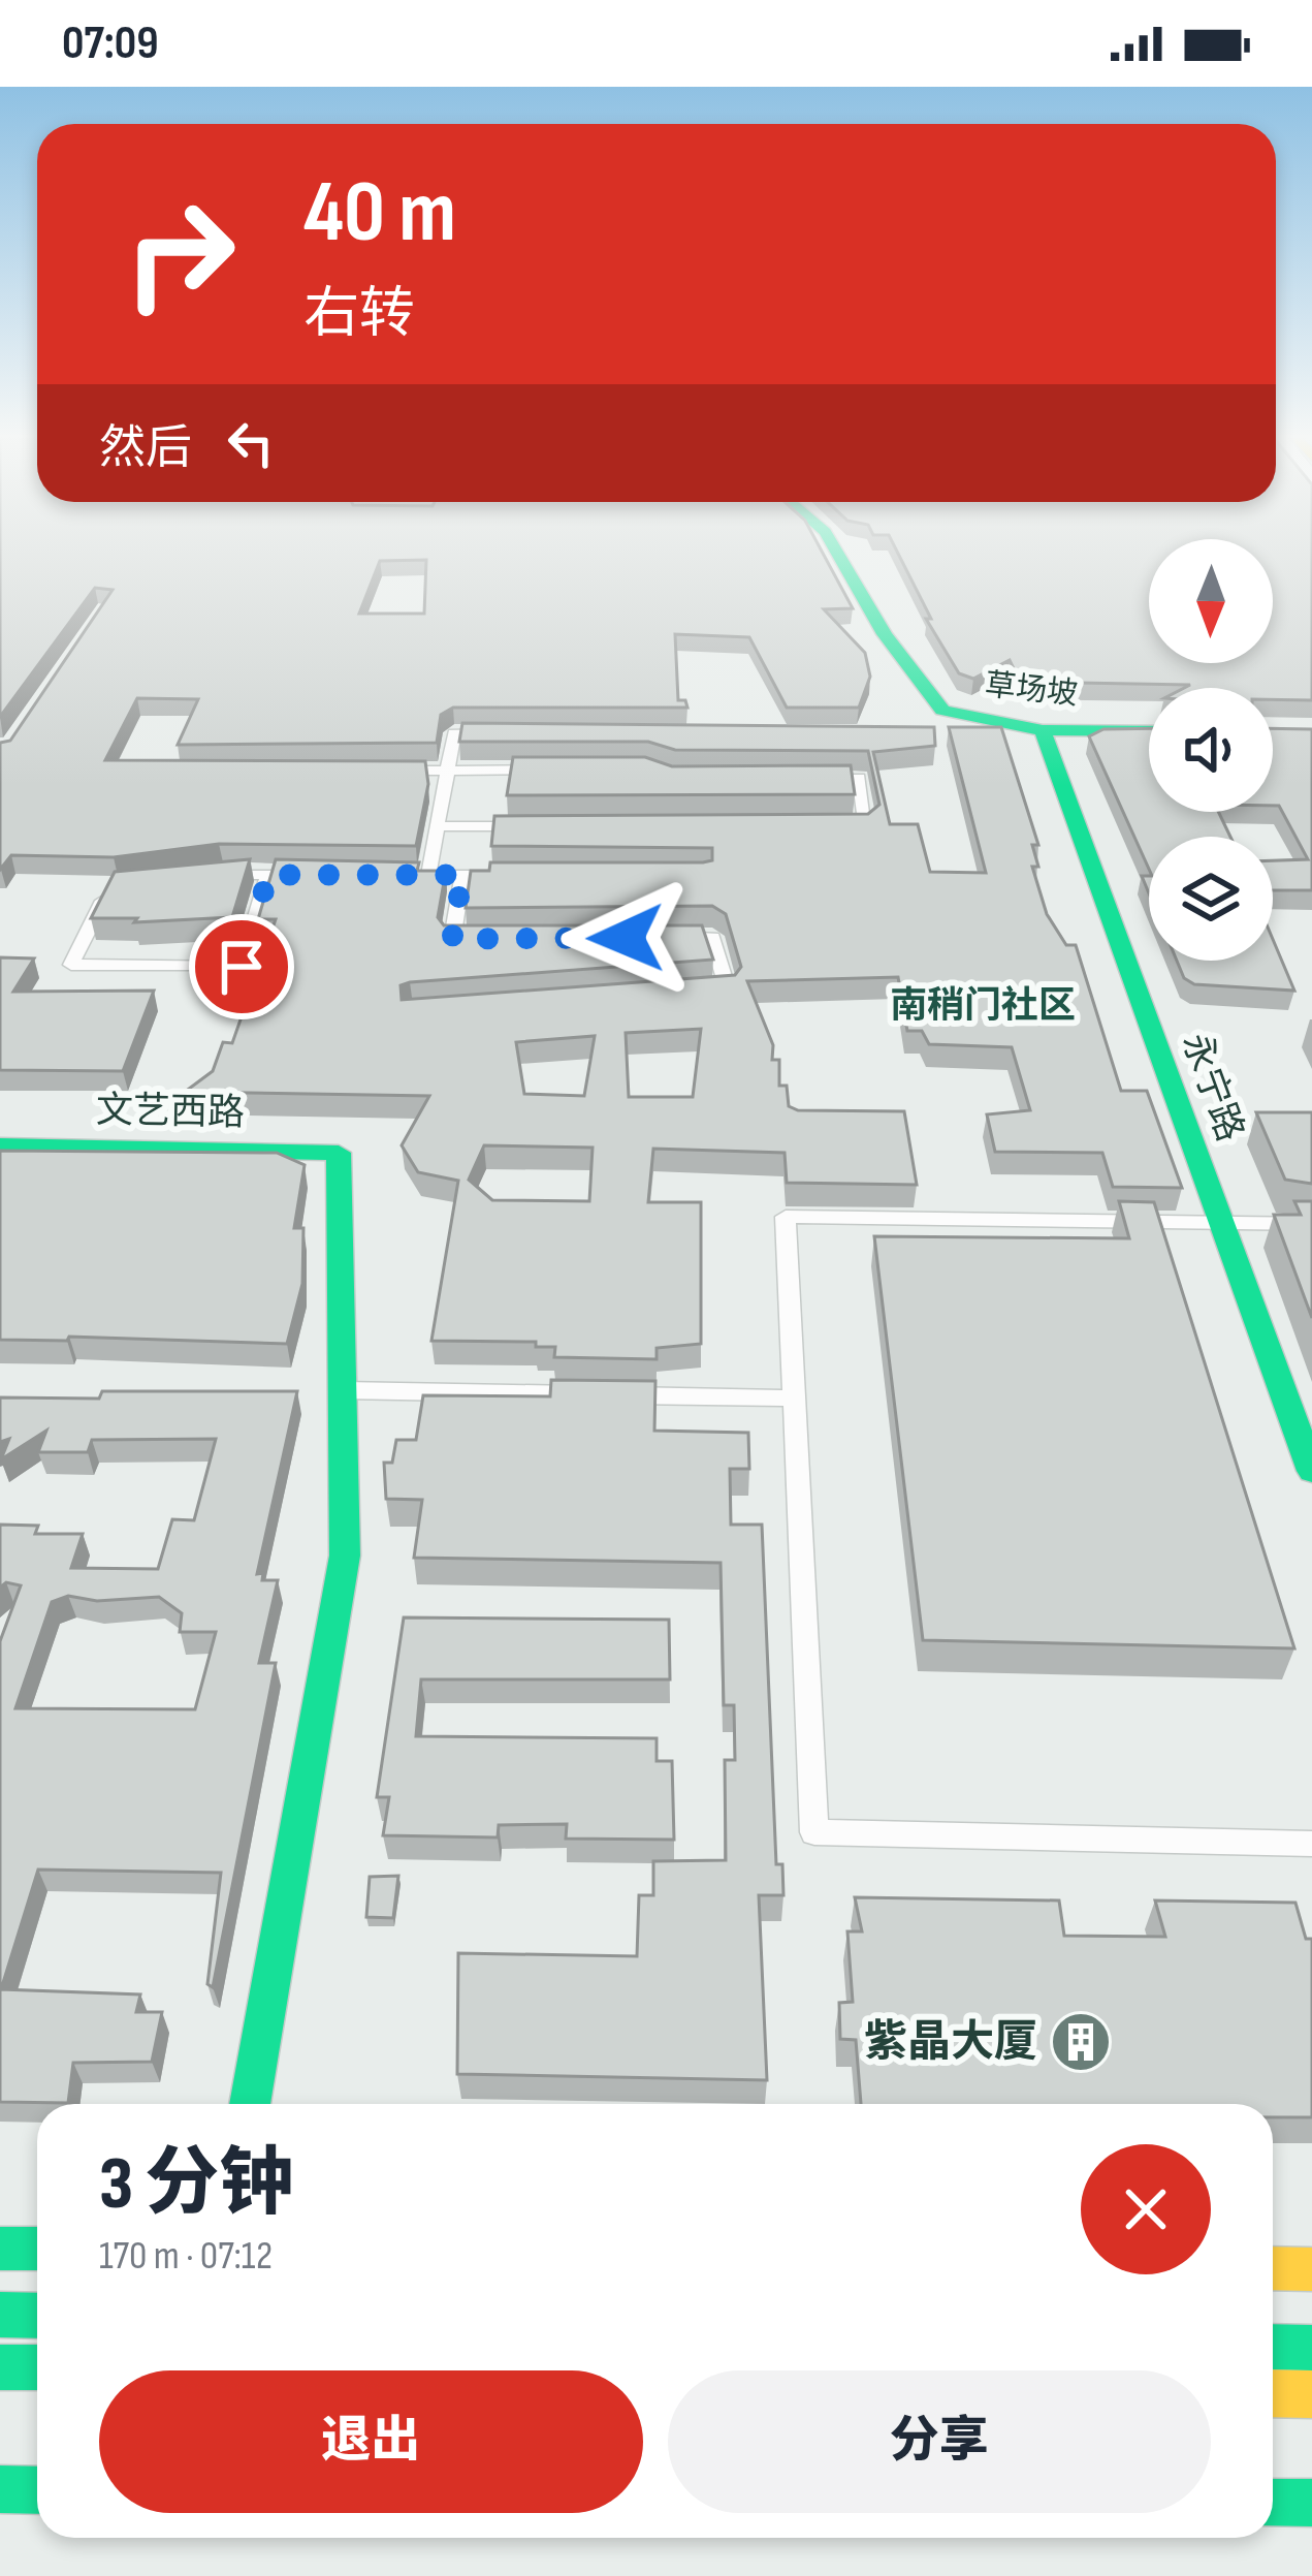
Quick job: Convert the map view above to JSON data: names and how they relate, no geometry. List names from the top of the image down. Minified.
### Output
{"streets":{"street":["草场坡","永宁路","文艺西路"]},"crossings":[["草场坡","永宁路"]],"districts":["南稍门社区"],"places":{"building":["紫晶大厦"]},"north":"bottom","page":{"status":"07:09","turn":["40 m","右转"],"then":"然后","heading":["3 分钟","170 m · 07:12"],"buttons":["退出","分享"]}}
